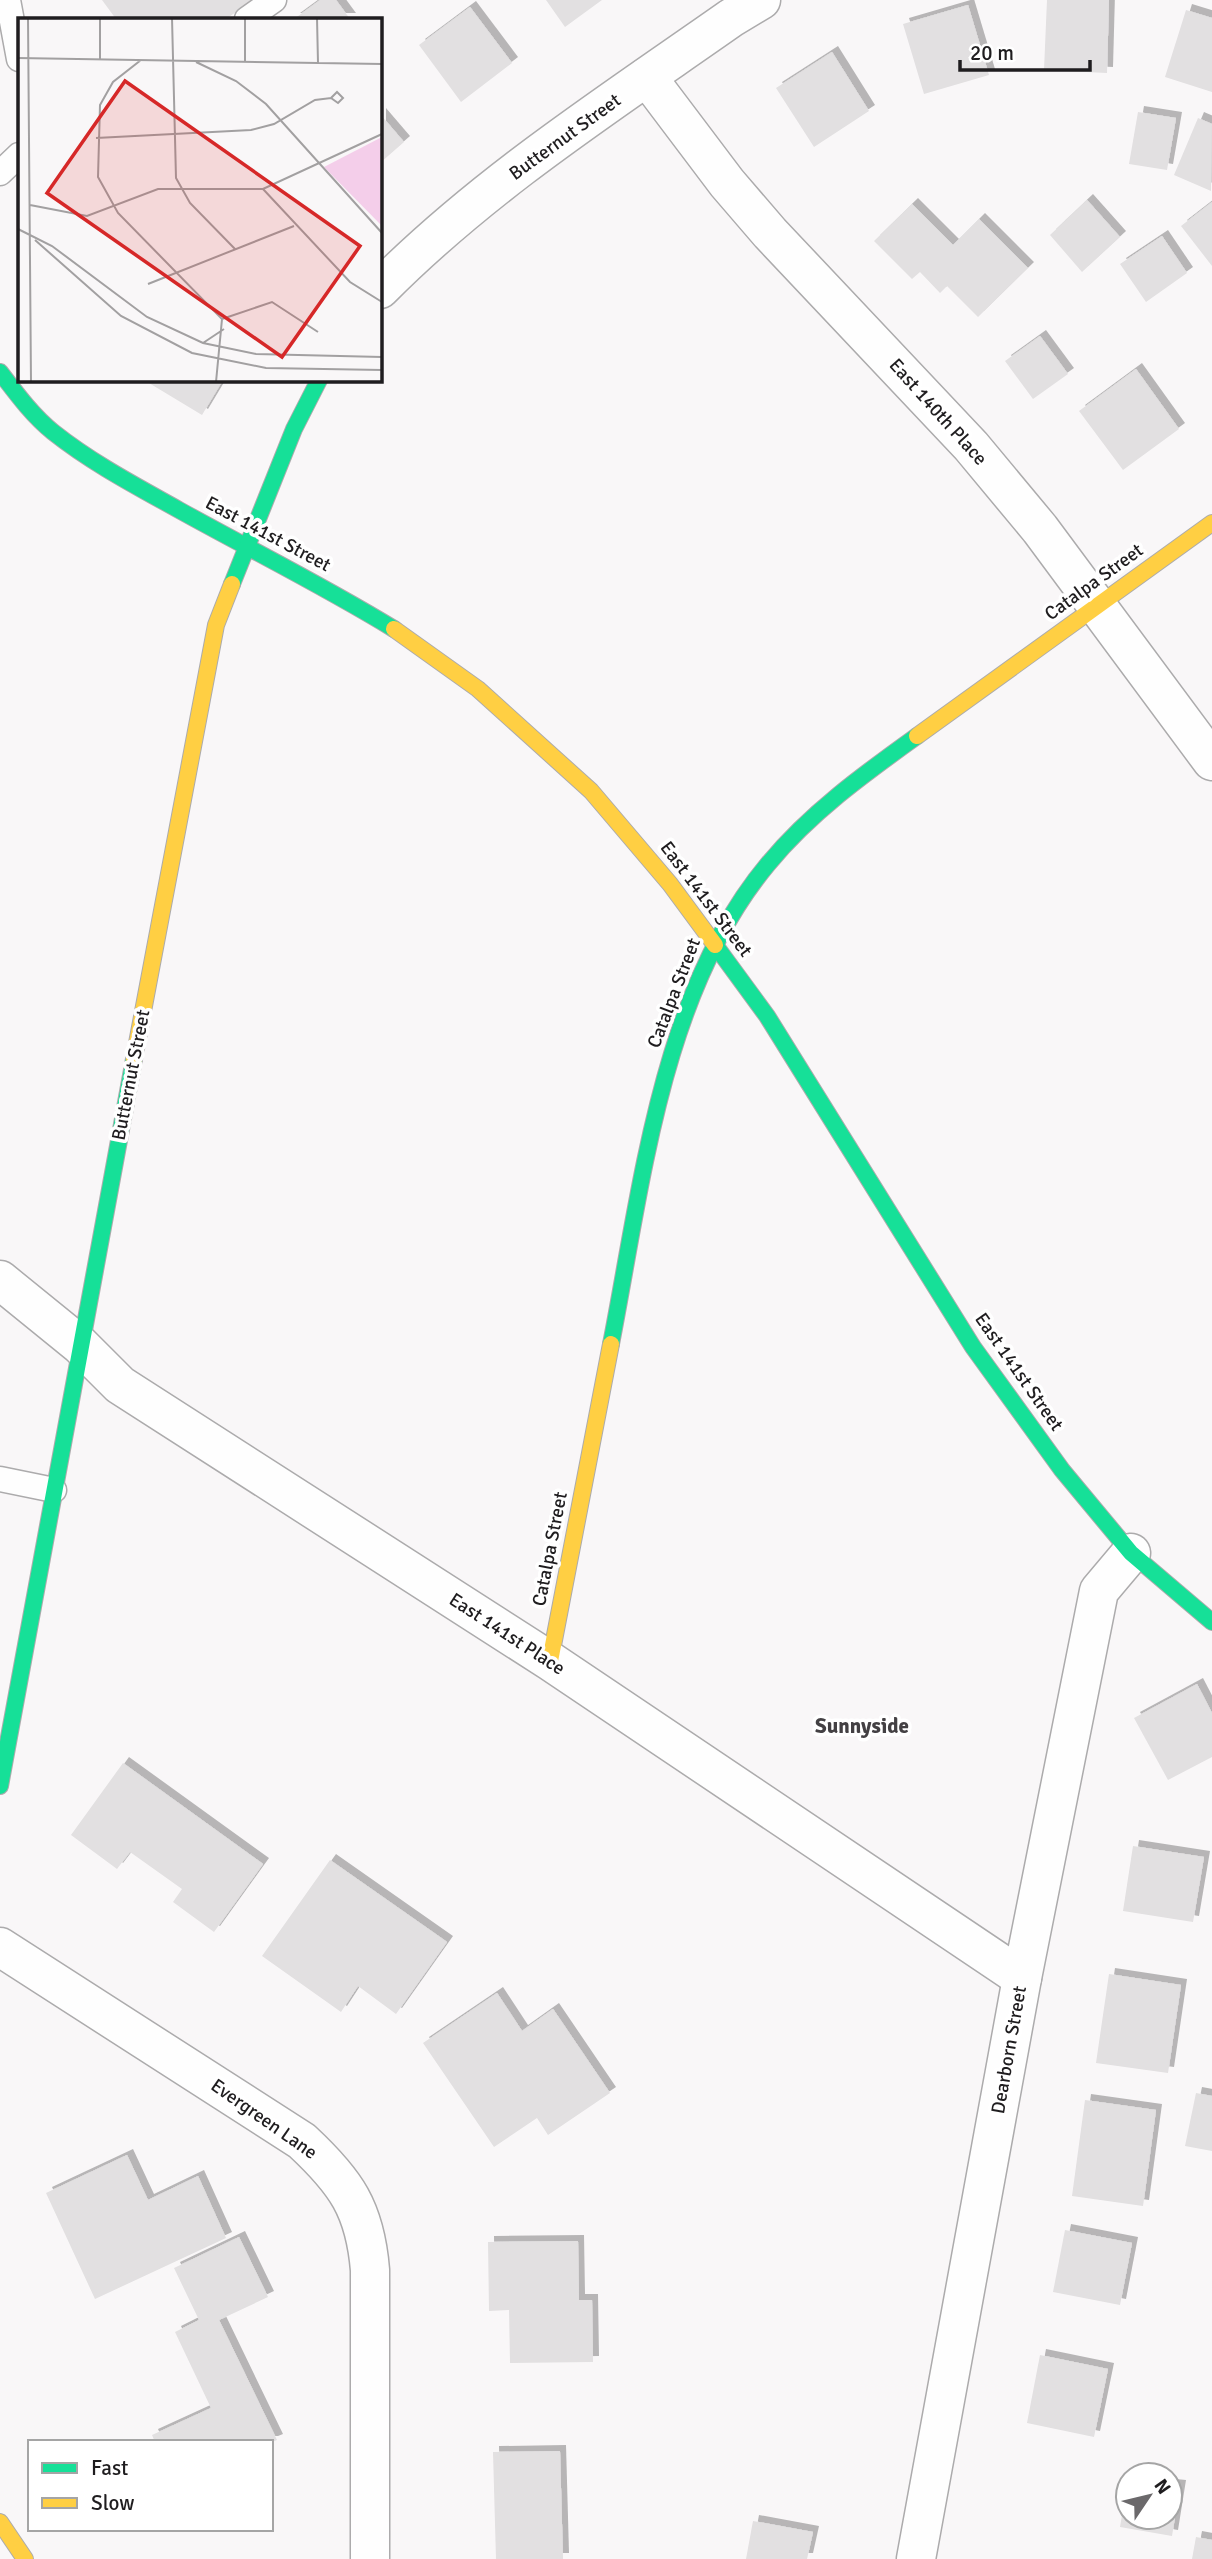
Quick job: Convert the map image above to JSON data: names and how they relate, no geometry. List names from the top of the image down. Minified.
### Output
{"streets":{"street":["Butternut Street","East 140th Place","East 141st Street","Catalpa Street","East 141st Place","Dearborn Street","Evergreen Lane"]},"crossings":[["Butternut Street","East 140th Place"],["Butternut Street","East 141st Street"],["Butternut Street","East 141st Place"],["East 140th Place","Catalpa Street"],["East 141st Street","Catalpa Street"],["East 141st Street","Dearborn Street"],["Catalpa Street","East 141st Place"],["East 141st Place","Dearborn Street"]],"districts":["Sunnyside"],"legend":["Fast","Slow"],"scale_bar":"20 m","north":"top right"}
